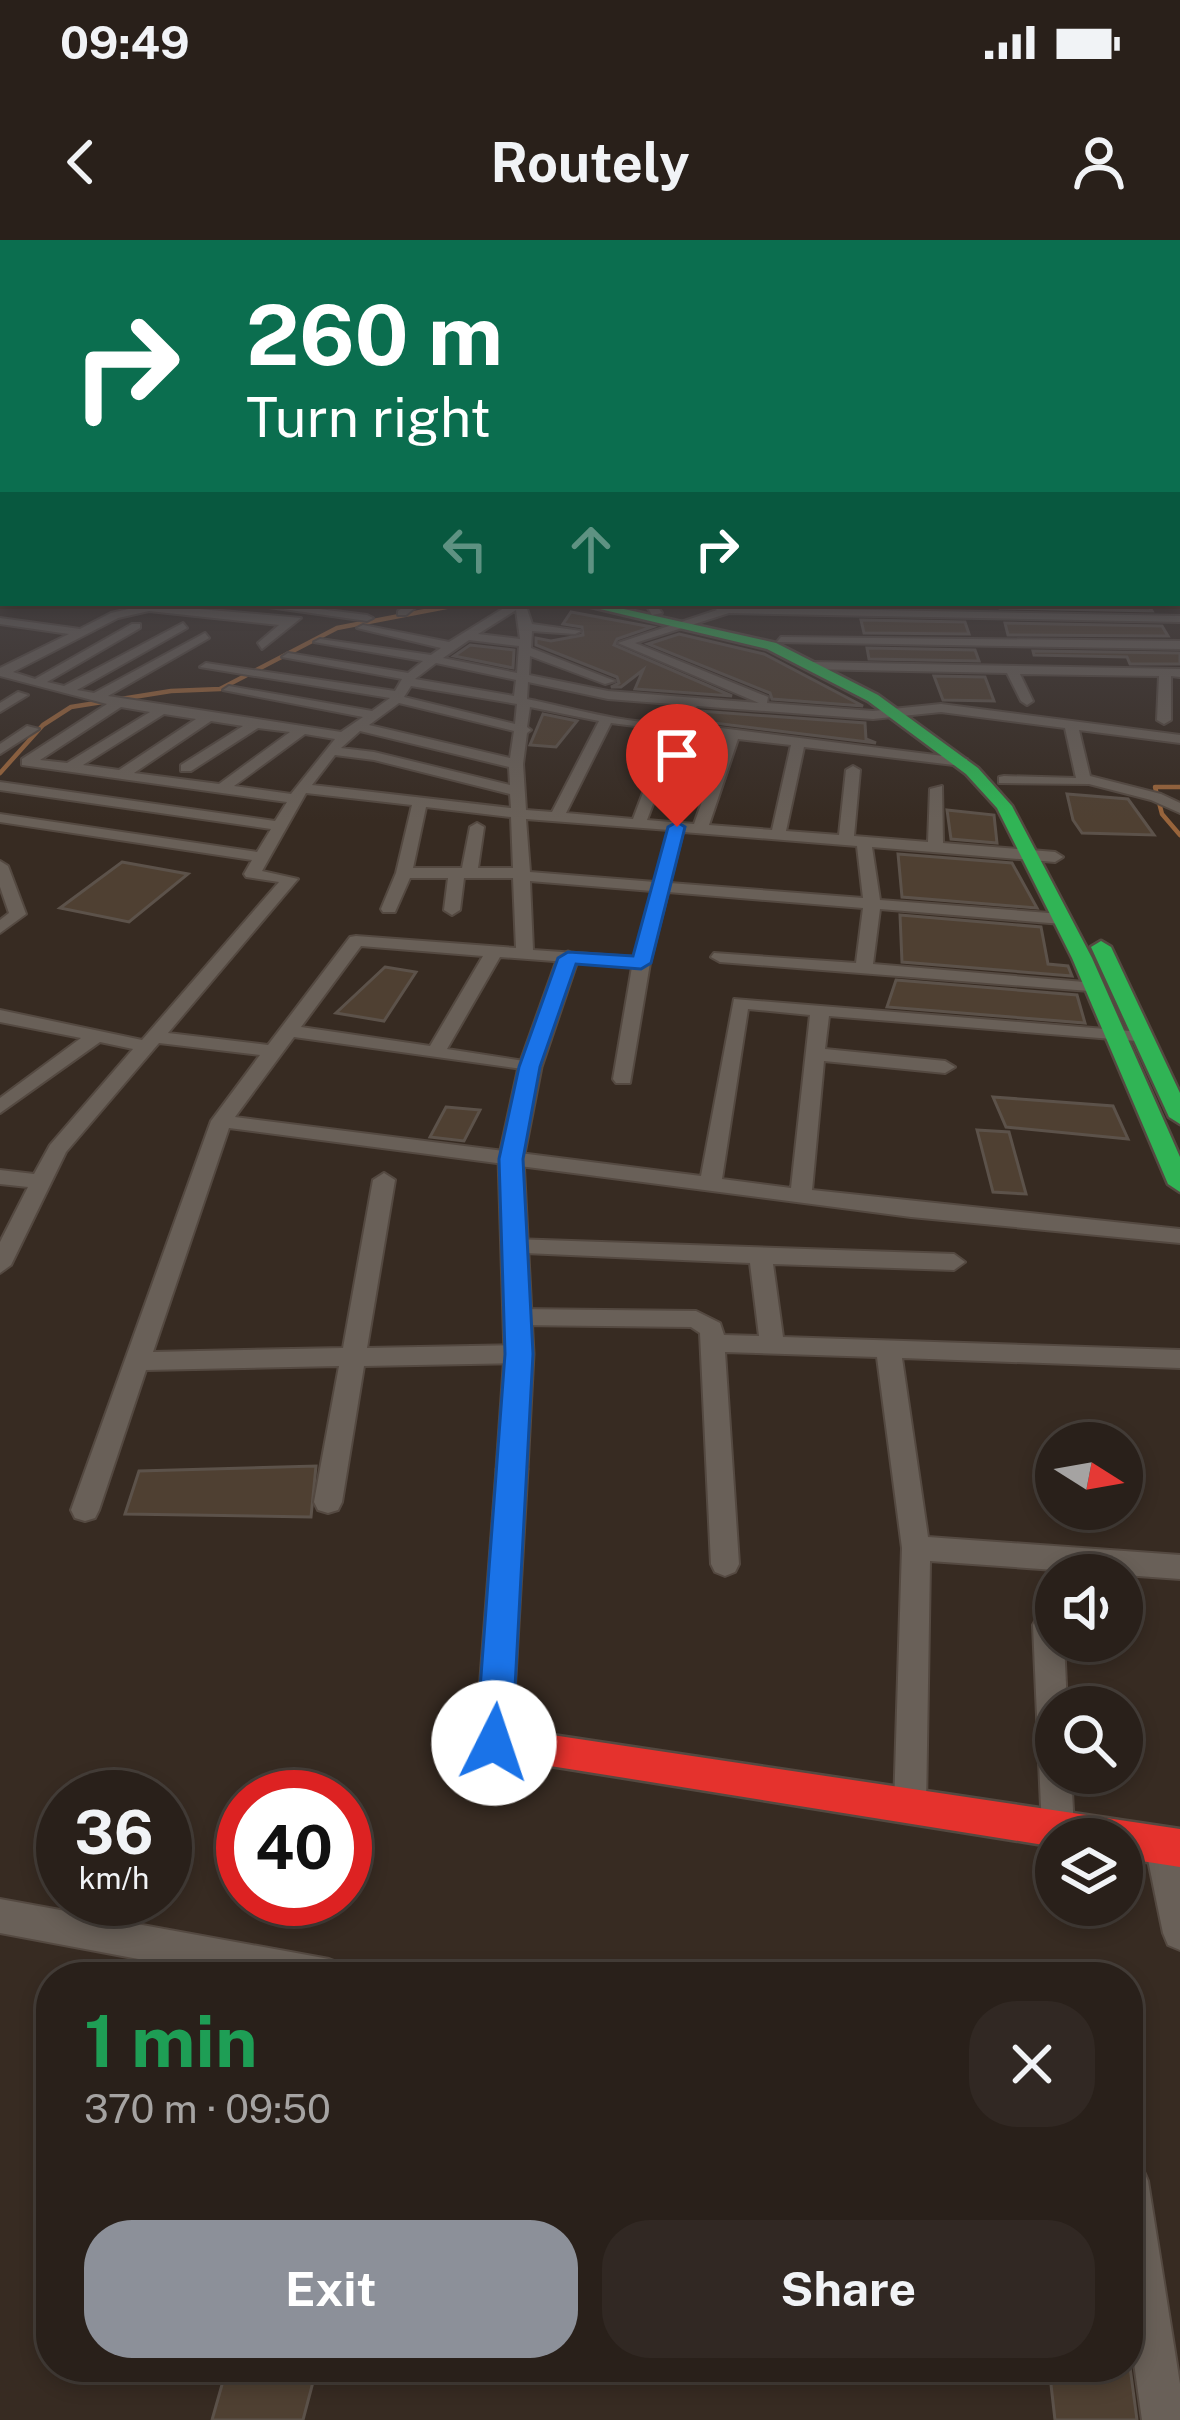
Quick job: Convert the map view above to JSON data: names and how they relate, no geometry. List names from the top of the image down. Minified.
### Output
{"north":"right","page":{"status":"09:49","header":"Routely","turn":["260 m","Turn right"],"speed":"36 km/h","limit":"40","heading":["1 min","370 m · 09:50"],"buttons":["Exit","Share"]}}
